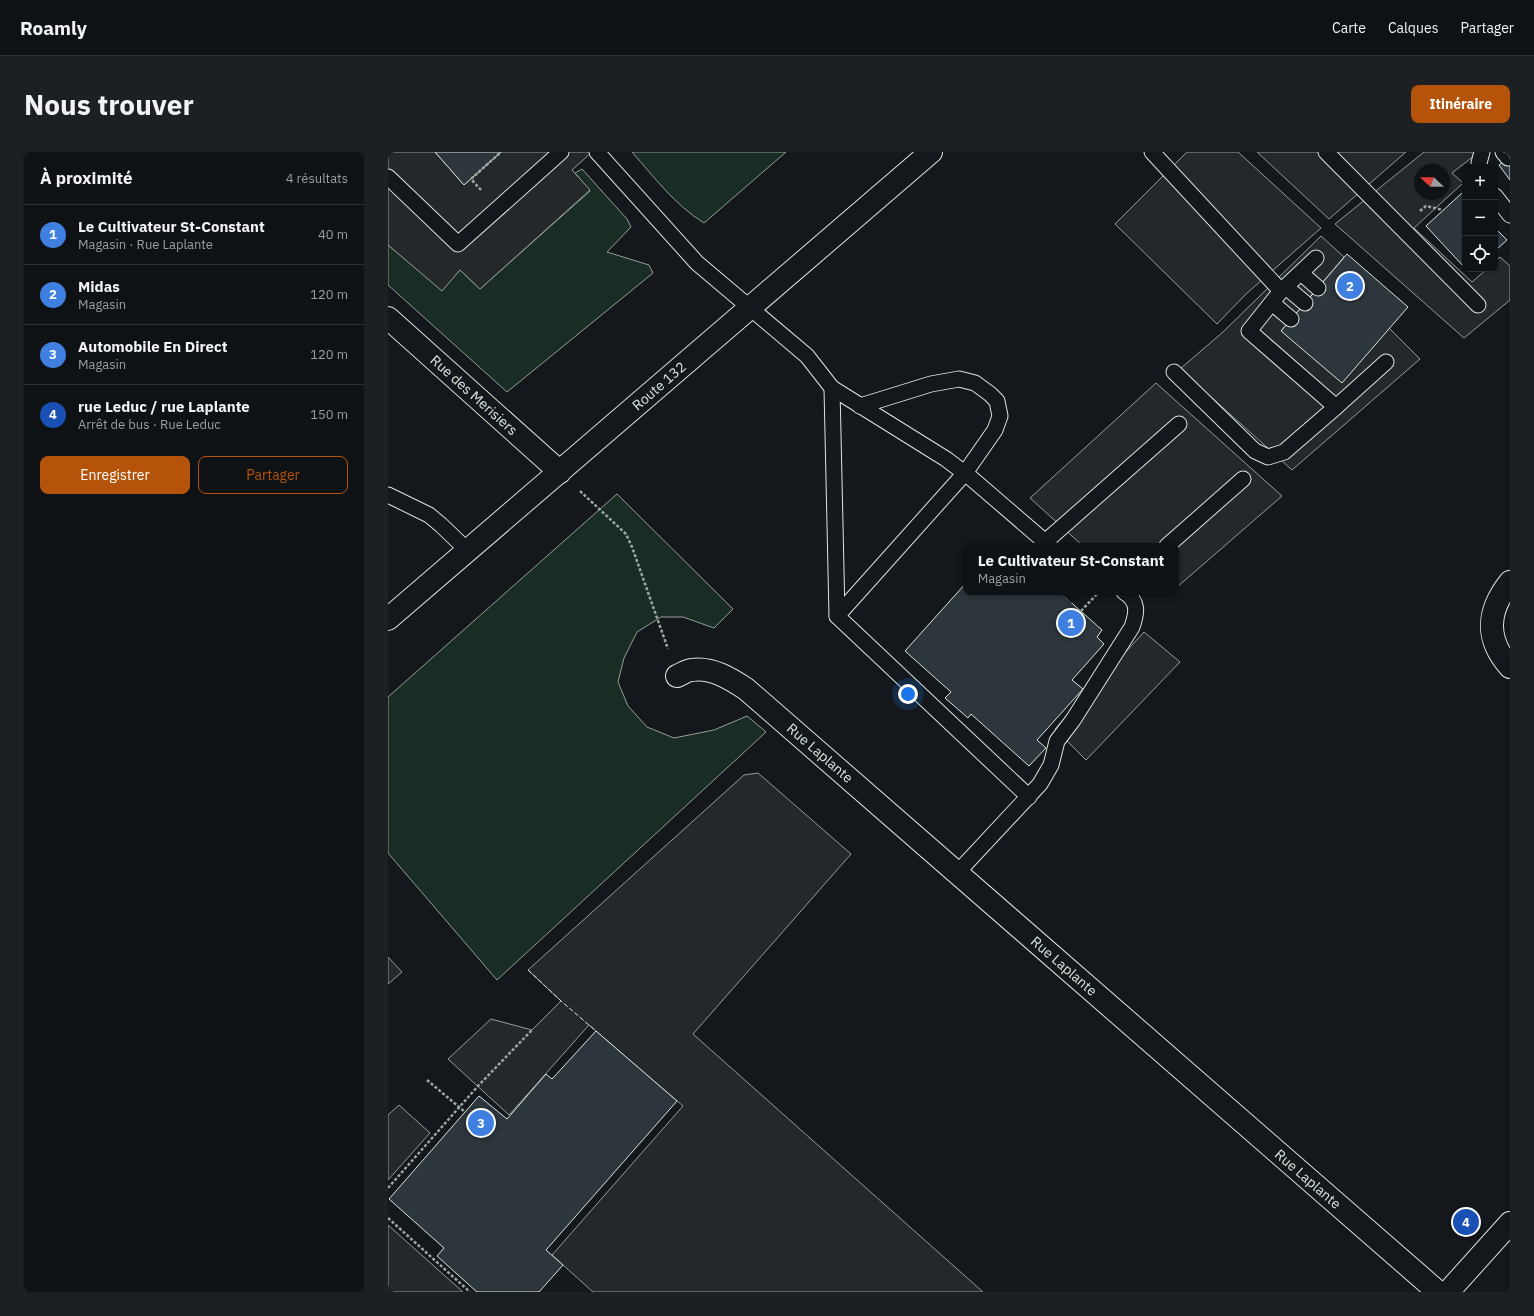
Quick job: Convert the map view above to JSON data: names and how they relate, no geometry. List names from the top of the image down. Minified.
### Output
{"streets":{"main road":["Route 132","Rue des Merisiers","Rue Laplante"]},"crossings":[["Route 132","Rue des Merisiers"]],"north":"left","page":{"header":"Roamly","nav":["Carte","Calques","Partager"],"buttons":["Itinéraire",["Enregistrer","Partager"]],"title":"Nous trouver","heading":["À proximité","4 résultats"],"map_buttons":["+","−"],"list":[{"mark":"1","name":"Le Cultivateur St-Constant","note":"Magasin · Rue Laplante","value":"40 m"},{"mark":"2","name":"Midas","note":"Magasin","value":"120 m"},{"mark":"3","name":"Automobile En Direct","note":"Magasin","value":"120 m"},{"mark":"4","name":"rue Leduc / rue Laplante","note":"Arrêt de bus · Rue Leduc","value":"150 m"}],"pins":["2","1","3","4"],"popup":["Le Cultivateur St-Constant","Magasin"]}}
